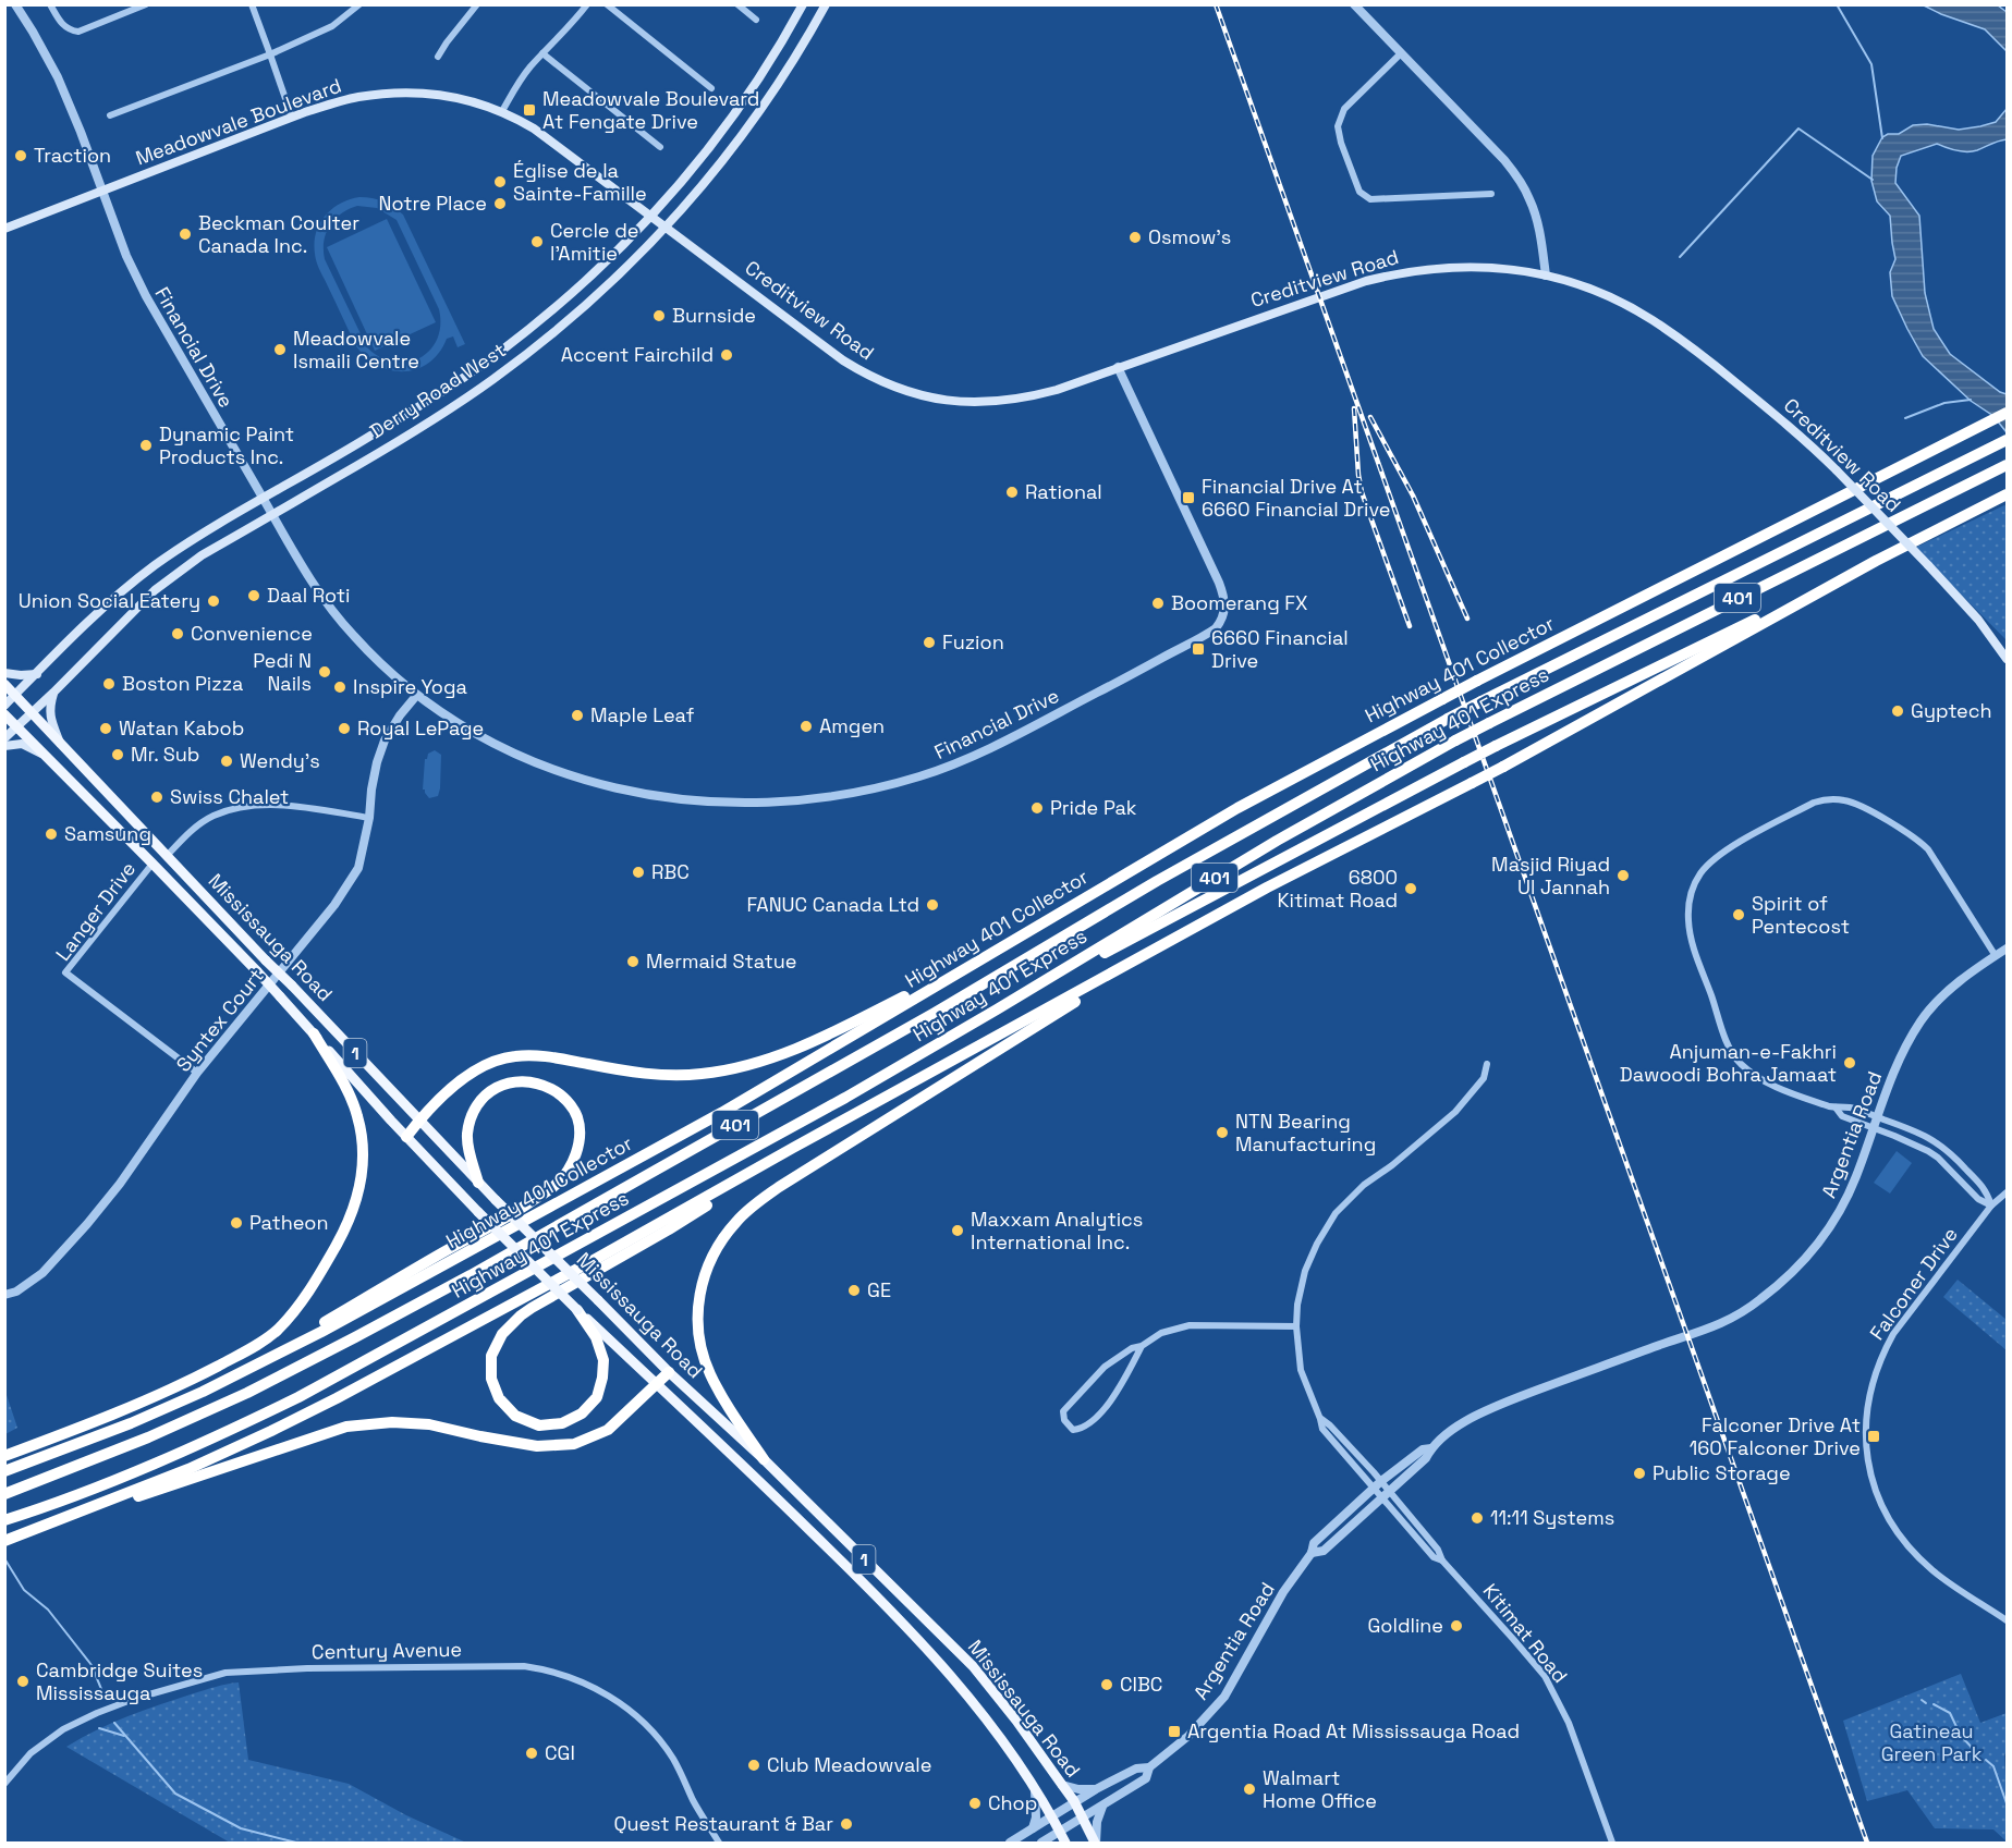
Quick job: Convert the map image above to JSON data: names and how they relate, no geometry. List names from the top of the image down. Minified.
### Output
{"streets":{"highway":["401","Highway 401 Collector","Highway 401 Express"],"main road":["Meadowvale Boulevard","Creditview Road","Derry Road West","Mississauga Road","1"],"street":["Financial Drive","Langer Drive","Syntex Court","Argentia Road","Falconer Drive","Kitimat Road","Century Avenue"]},"crossings":[["Meadowvale Boulevard","Creditview Road"],["Meadowvale Boulevard","Financial Drive"],["Meadowvale Boulevard","Derry Road West"],["Creditview Road","Financial Drive"],["Creditview Road","Derry Road West"],["Financial Drive","Derry Road West"],["Financial Drive","Syntex Court"],["Derry Road West","Mississauga Road"],["Langer Drive","Mississauga Road"],["Langer Drive","Syntex Court"],["Mississauga Road","Argentia Road"],["Argentia Road","Kitimat Road"]],"parks":["Gatineau Green Park"],"places":{"transit":["Meadowvale Boulevard At Fengate Drive","Financial Drive At 6660 Financial Drive","6660 Financial Drive","Falconer Drive At 160 Falconer Drive","Argentia Road At Mississauga Road"],"other":["Traction","Église de la Sainte-Famille","Notre Place","Beckman Coulter Canada Inc.","Osmow's","Cercle de l'Amitie","Burnside","Meadowvale Ismaili Centre","Accent Fairchild","Dynamic Paint Products Inc.","Rational","Daal Roti","Union Social Eatery","Boomerang FX","Convenience","Fuzion","Pedi N Nails","Boston Pizza","Inspire Yoga","Gyptech","Maple Leaf","Amgen","Watan Kabob","Royal LePage","Mr. Sub","Wendy's","Swiss Chalet","Pride Pak","Samsung","RBC","Masjid Riyad Ul Jannah","6800 Kitimat Road","FANUC Canada Ltd","Spirit of Pentecost","Mermaid Statue","Anjuman-e-Fakhri Dawoodi Bohra Jamaat","NTN Bearing Manufacturing","Patheon","Maxxam Analytics International Inc.","GE","Public Storage","11:11 Systems","Goldline","Cambridge Suites Mississauga","CIBC","CGI","Club Meadowvale","Walmart Home Office","Chop","Quest Restaurant & Bar"]}}
